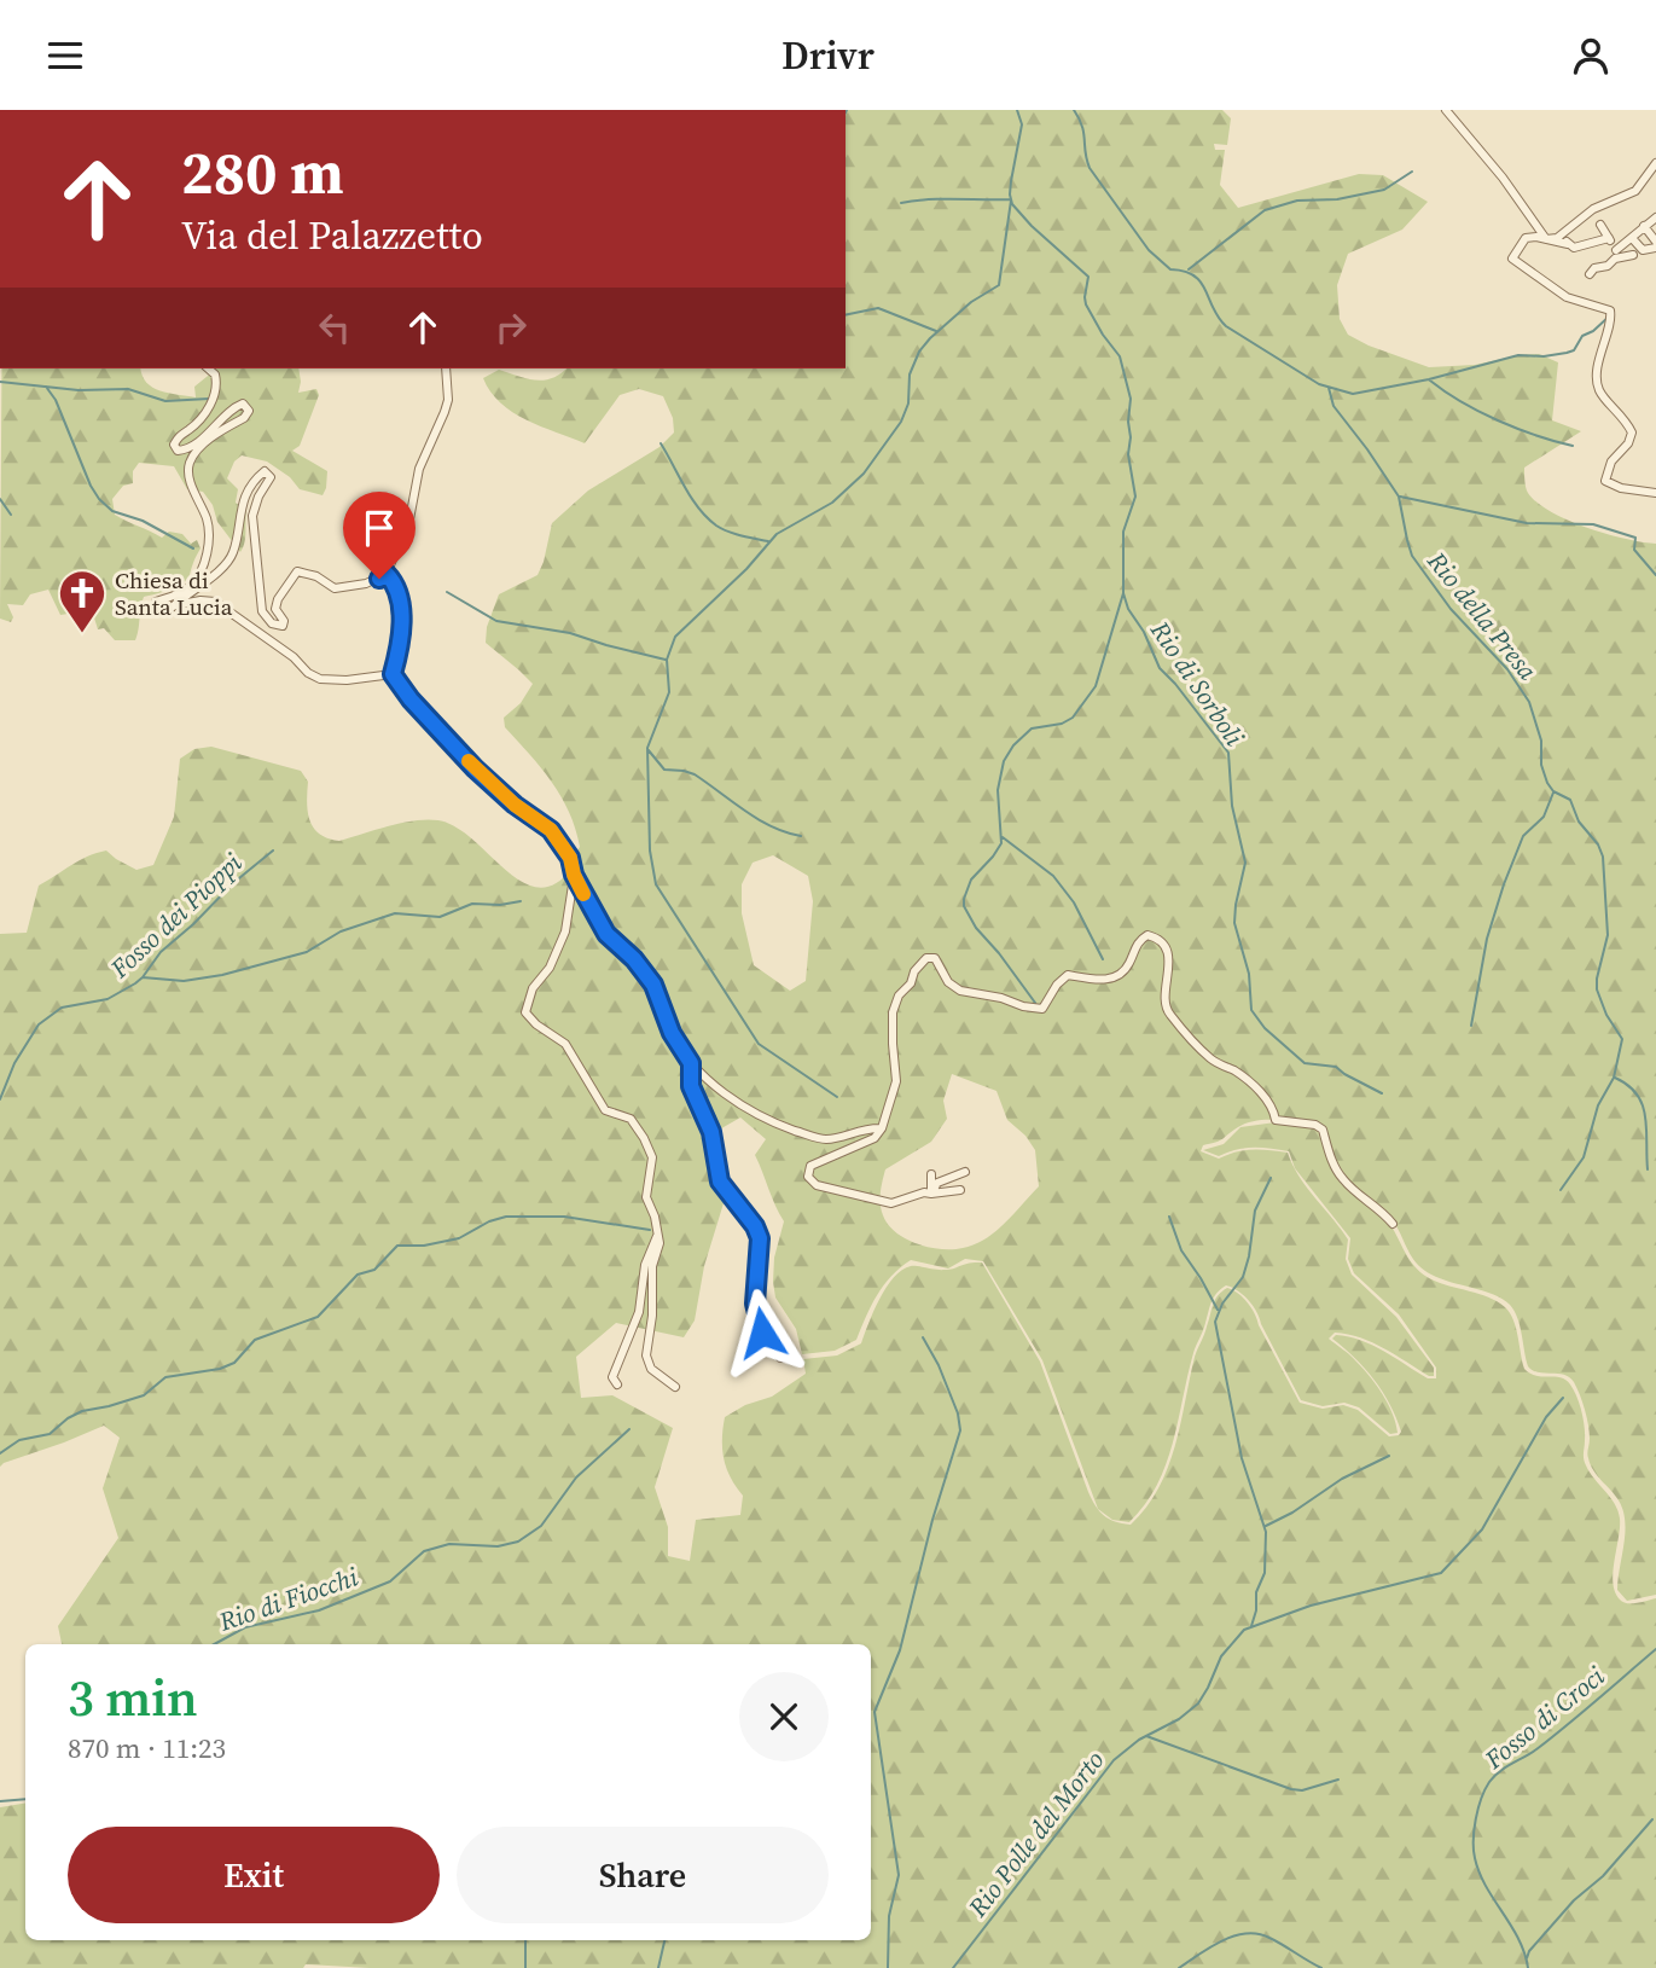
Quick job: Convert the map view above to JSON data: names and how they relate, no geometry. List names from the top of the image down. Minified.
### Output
{"water":["Rio della Presa","Rio di Sorboli","Fosso dei Pioppi","Rio di Fiocchi","Fosso di Croci","Rio Polle del Morto"],"places":{"church":["Chiesa di Santa Lucia"]},"page":{"header":"Drivr","turn":["280 m","Via del Palazzetto"],"heading":["3 min","870 m · 11:23"],"buttons":["Exit","Share"]}}
